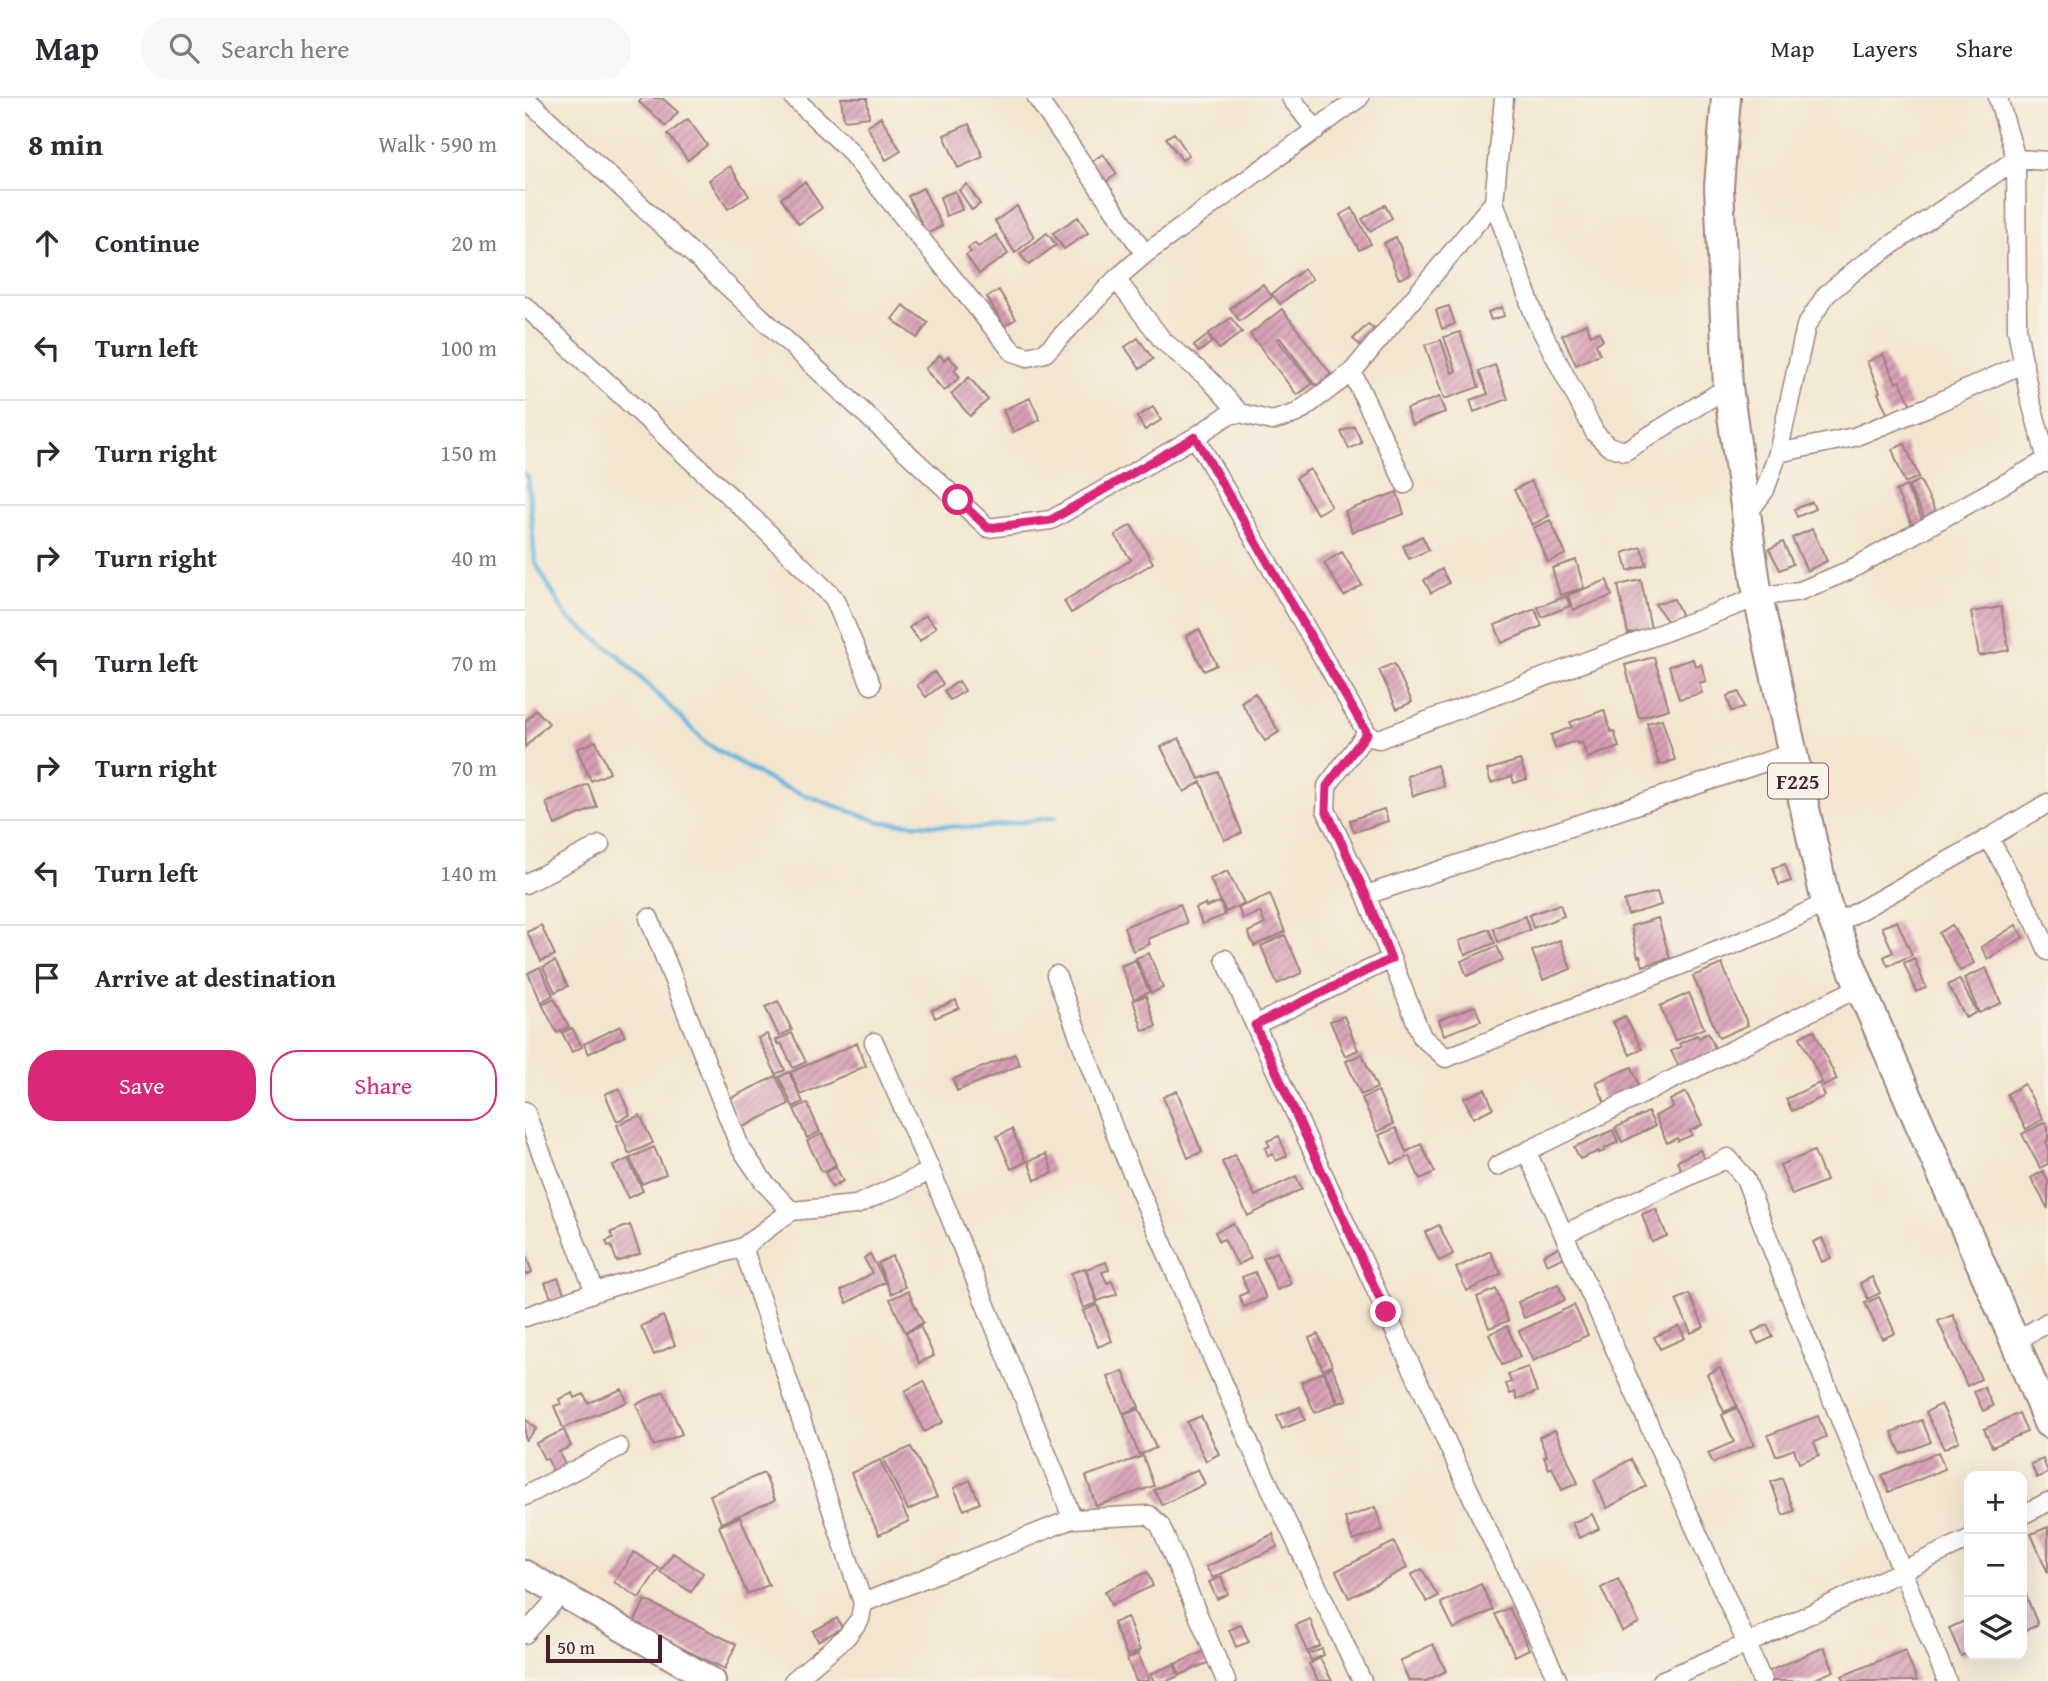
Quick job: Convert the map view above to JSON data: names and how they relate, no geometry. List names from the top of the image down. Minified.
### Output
{"streets":{"main road":["F225"]},"scale_bar":"50 m","page":{"header":"Map","search":"Search here","nav":["Map","Layers","Share"],"heading":["8 min","Walk · 590 m"],"list":[["Continue","20 m"],["Turn left","100 m"],["Turn right","150 m"],["Turn right","40 m"],["Turn left","70 m"],["Turn right","70 m"],["Turn left","140 m"],"Arrive at destination"],"buttons":["Save","Share"],"map_buttons":["+","−"],"scale":"50 m"}}
